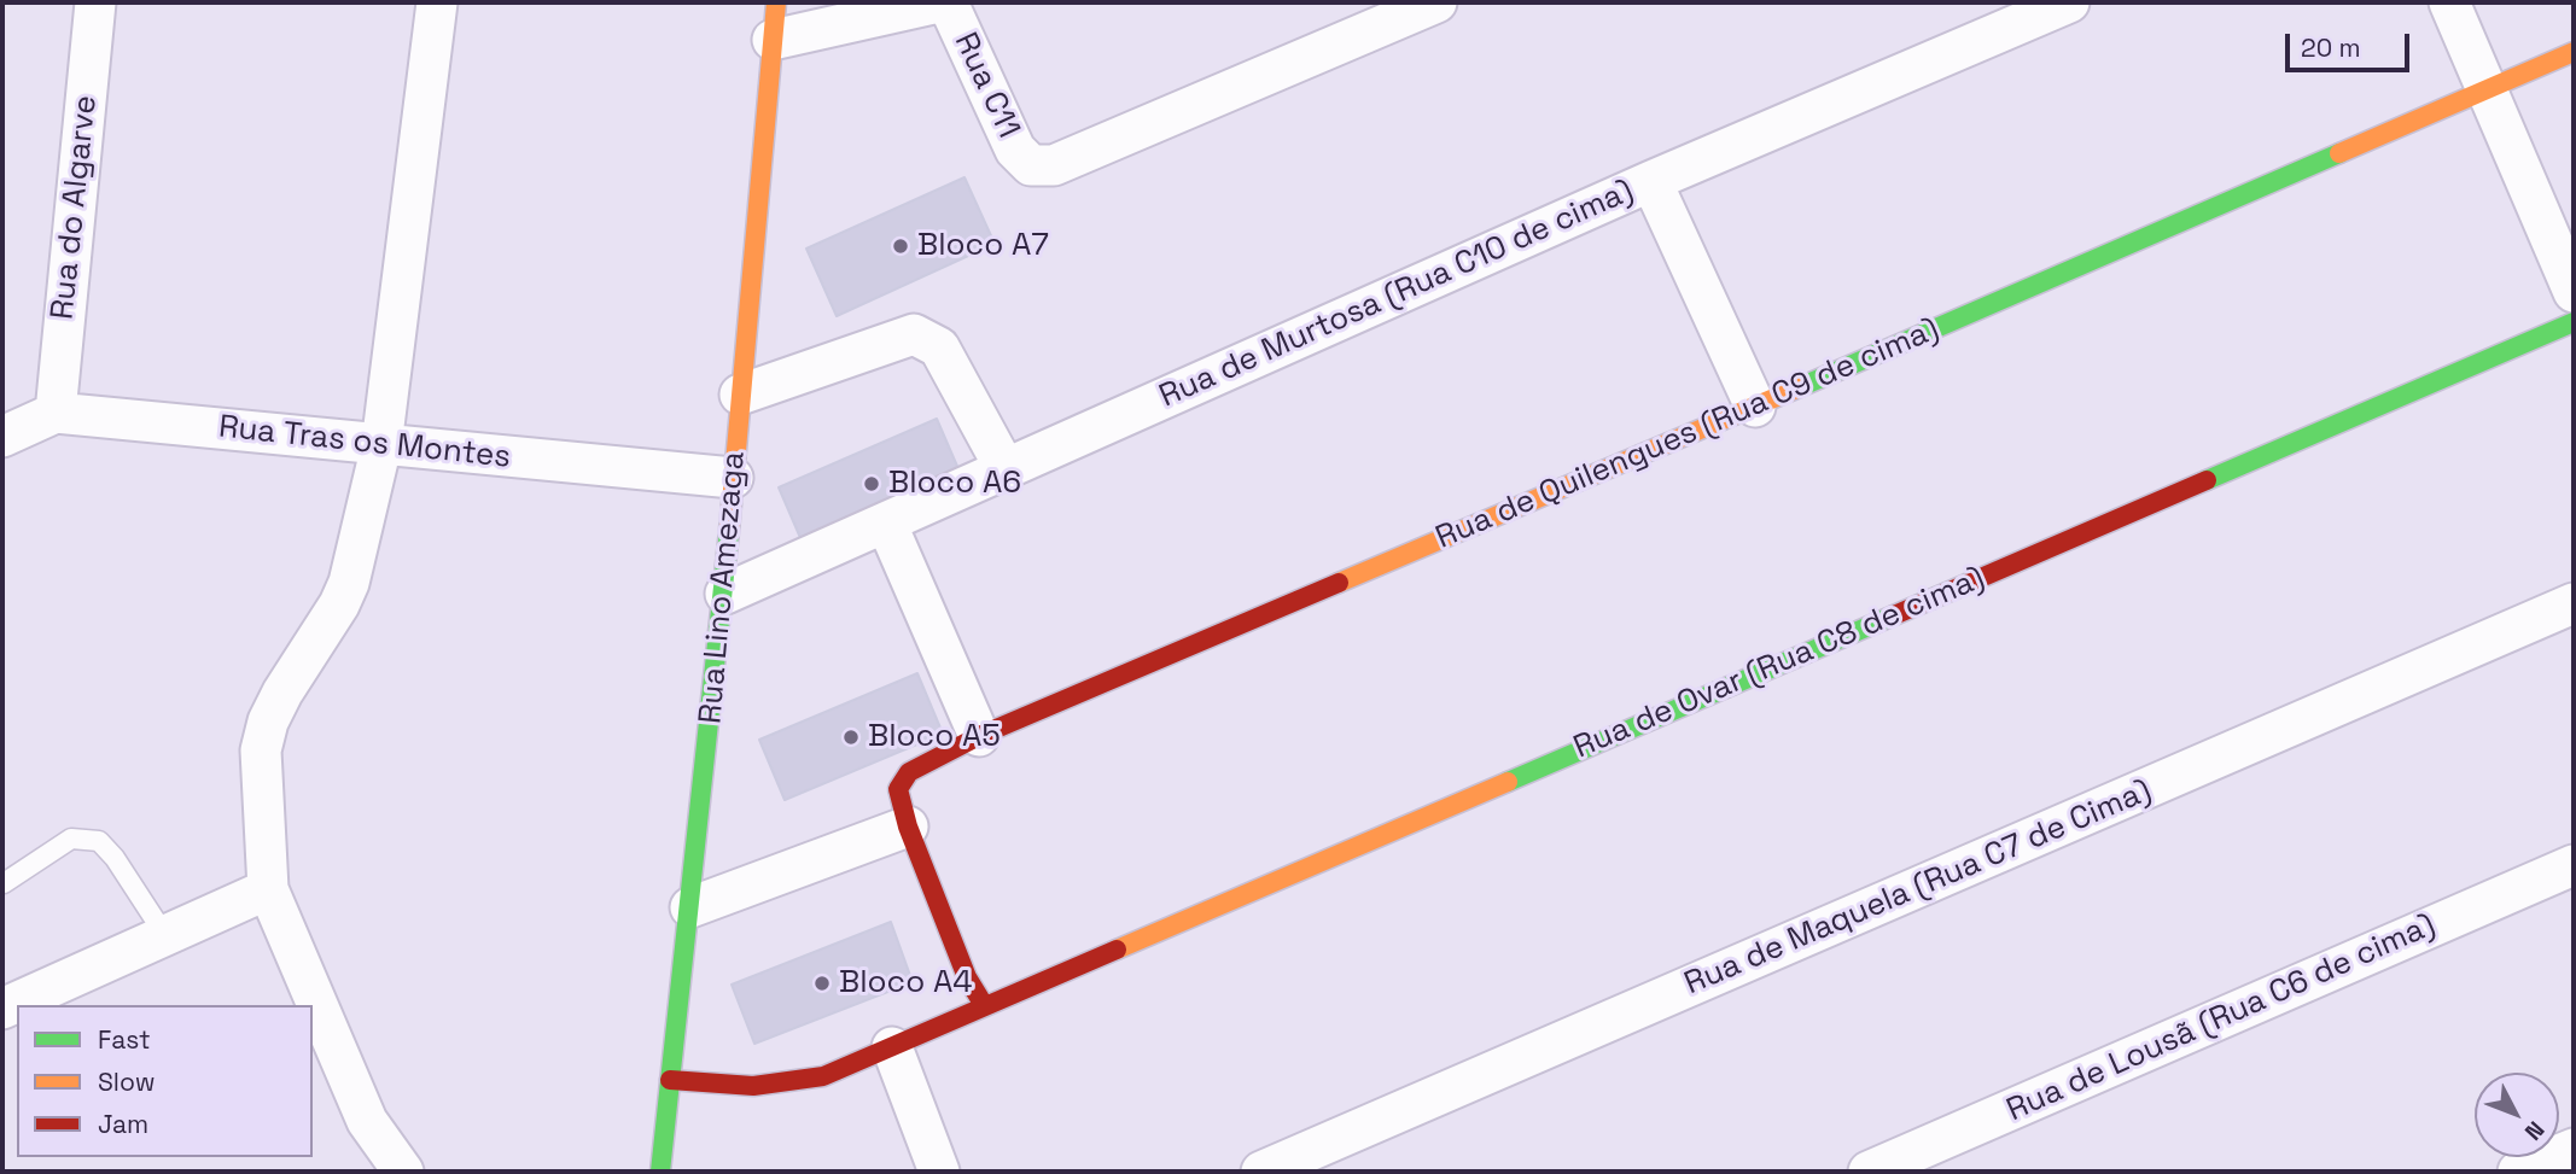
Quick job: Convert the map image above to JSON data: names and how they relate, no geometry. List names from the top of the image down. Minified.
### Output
{"streets":{"street":["Rua C11","Rua do Algarve","Rua de Murtosa (Rua C10 de cima)","Rua de Quilengues (Rua C9 de cima)","Rua Tras os Montes","Rua Lino Amezaga","Rua de Ovar (Rua C8 de cima)","Rua de Maquela (Rua C7 de Cima)","Rua de Lousã (Rua C6 de cima)"]},"crossings":[["Rua do Algarve","Rua Tras os Montes"],["Rua de Murtosa (Rua C10 de cima)","Rua Lino Amezaga"],["Rua Tras os Montes","Rua Lino Amezaga"],["Rua Lino Amezaga","Rua de Ovar (Rua C8 de cima)"]],"places":["Bloco A7","Bloco A6","Bloco A5","Bloco A4"],"legend":["Fast","Slow","Jam"],"scale_bar":"20 m","north":"bottom right"}
